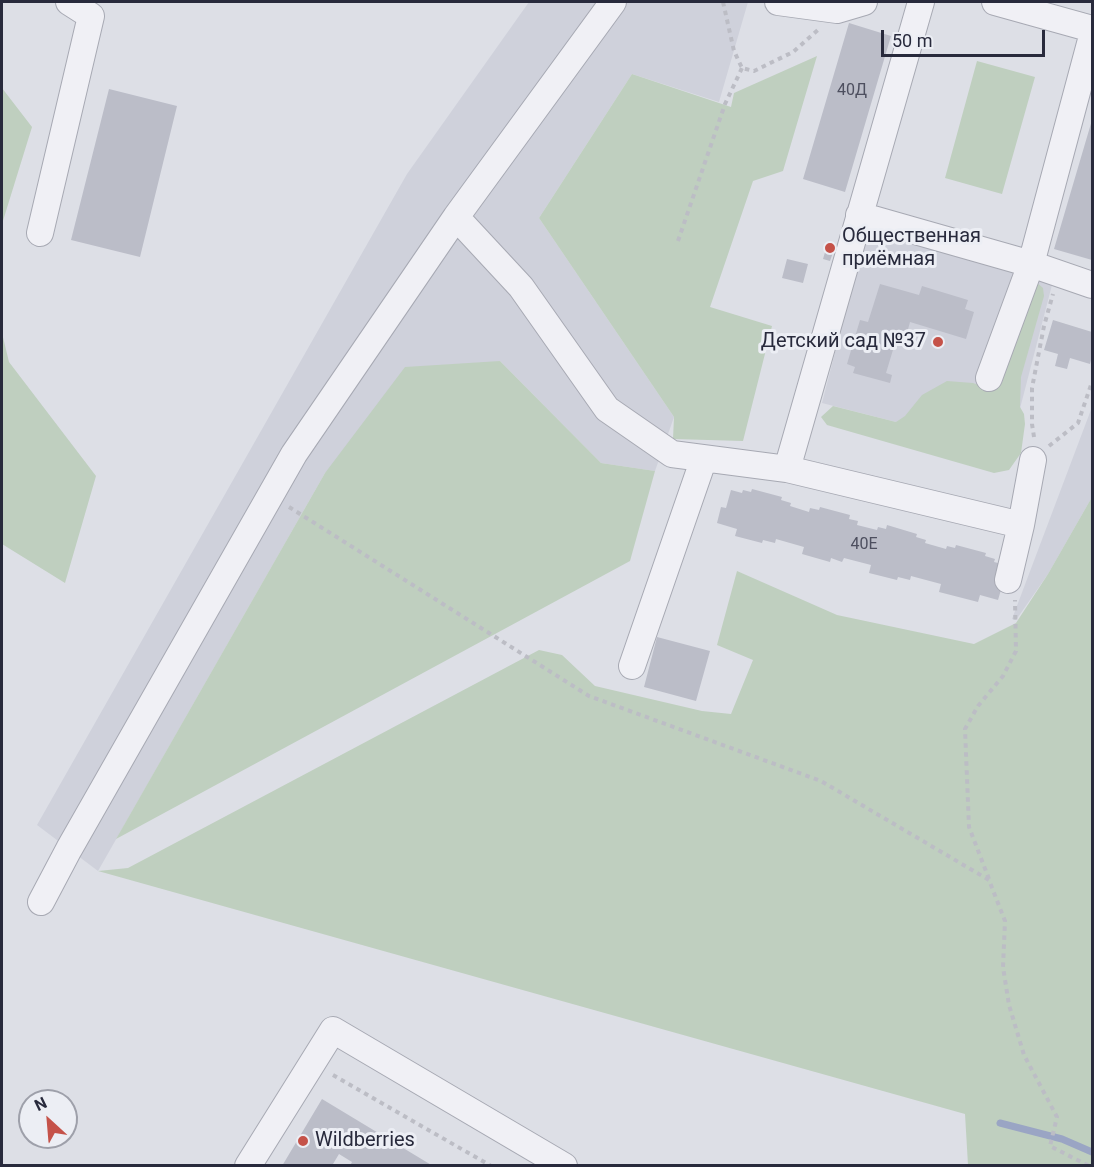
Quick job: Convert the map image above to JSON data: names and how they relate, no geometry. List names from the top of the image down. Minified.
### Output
{"places":["Общественная приёмная","Детский сад №37","Wildberries"],"house_numbers":["40Д","40Е"],"scale_bar":"50 m","north":"top left"}
